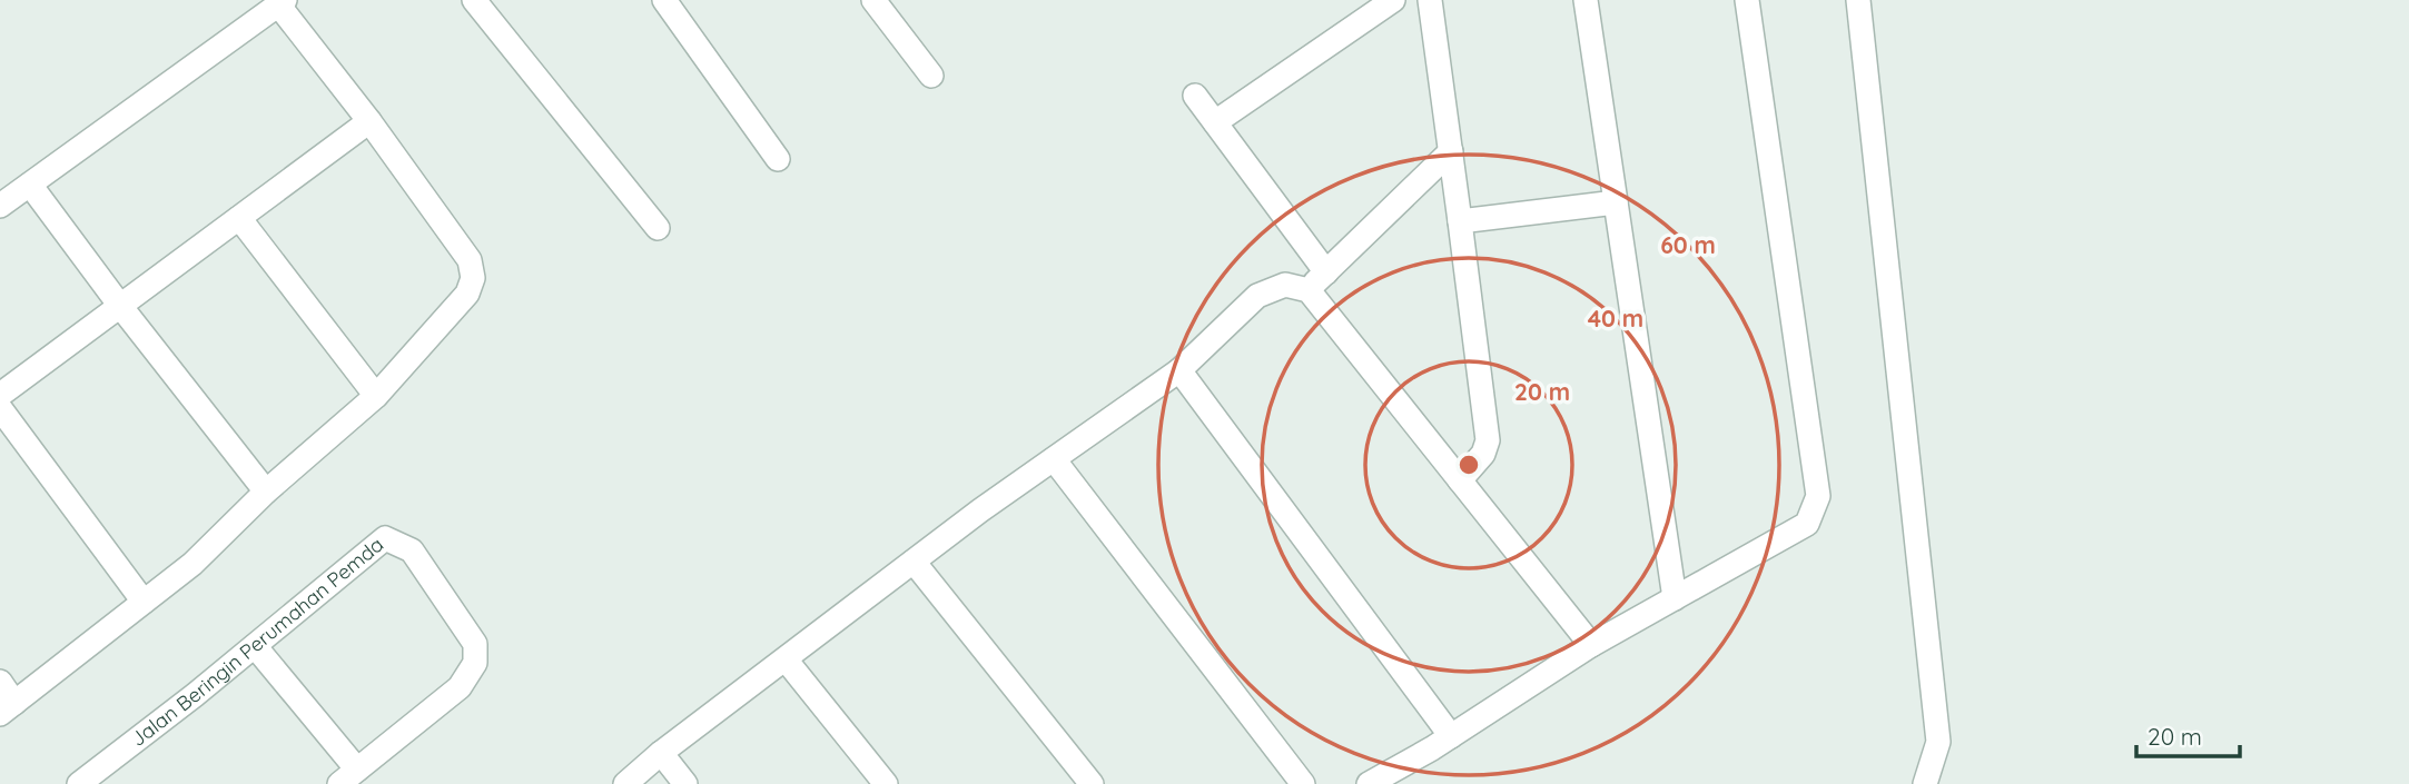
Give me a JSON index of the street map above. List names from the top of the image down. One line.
{"streets":{"street":["Jalan Beringin Perumahan Pemda"]},"scale_bar":"20 m","rings":["60 m","40 m","20 m"]}
